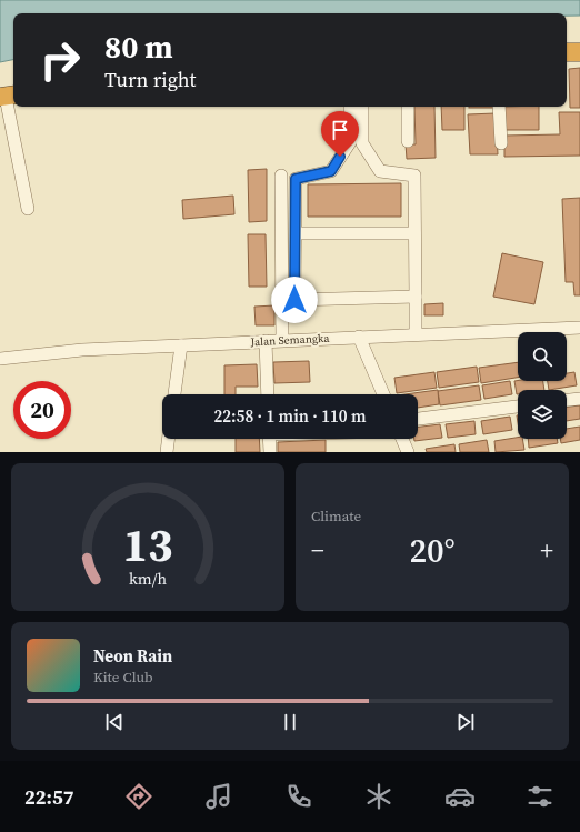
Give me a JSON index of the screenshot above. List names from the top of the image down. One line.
{"streets":{"street":["Jalan Semangka"]},"page":{"turn":["80 m","Turn right"],"limit":"20","trip":"22:58 · 1 min · 110 m","tile":"Climate","heat":["−","20°","+"],"song":["Neon Rain","Kite Club"],"tabs":"22:57","gauge":["13","km/h"]}}
